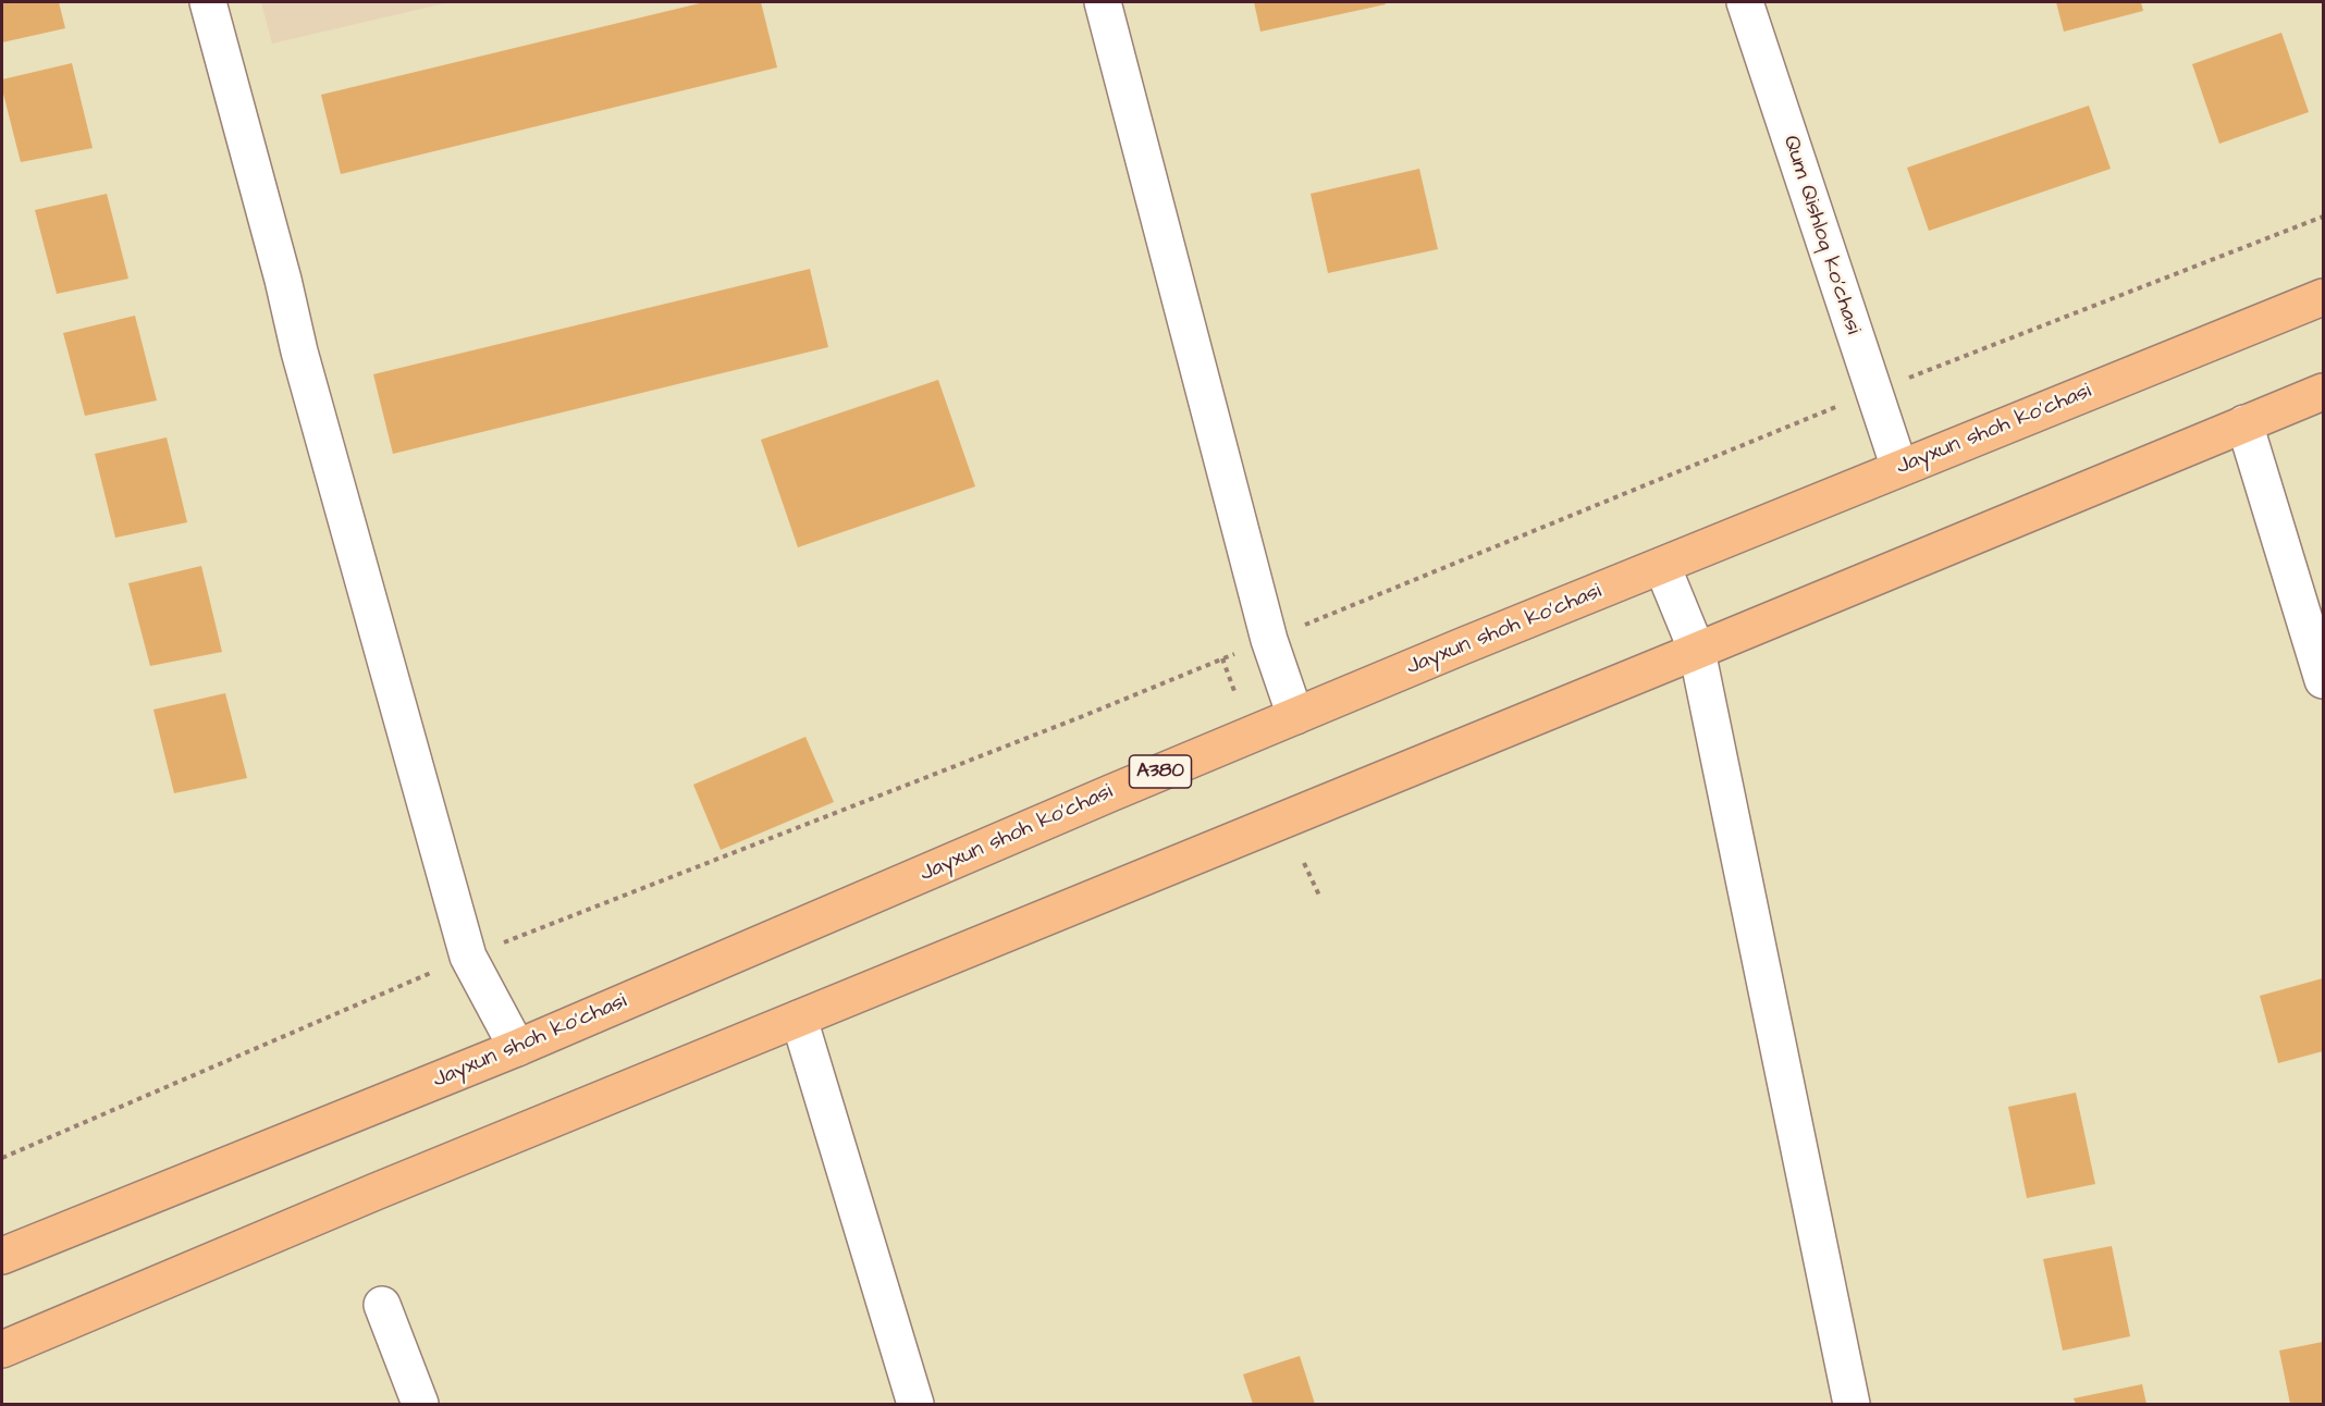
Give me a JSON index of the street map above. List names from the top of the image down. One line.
{"streets":{"highway":["Jayxun shoh ko'chasi","A380"],"street":["Qum Qishloq ko'chasi"]},"crossings":[["Qum Qishloq ko'chasi","Jayxun shoh ko'chasi"]]}
